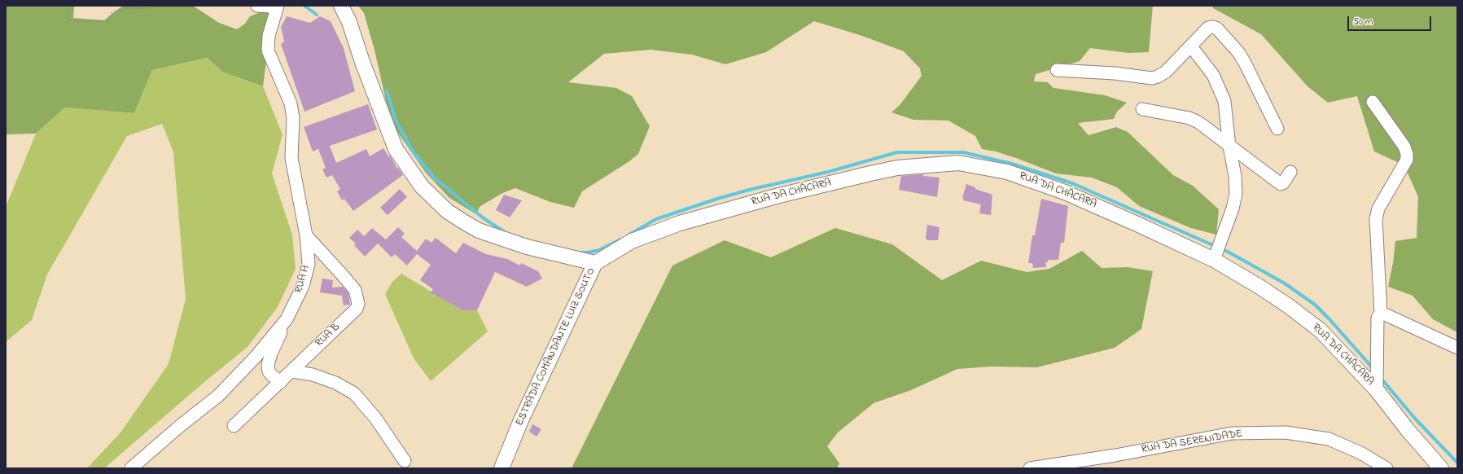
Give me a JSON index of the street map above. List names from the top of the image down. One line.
{"streets":{"street":["RUA DA CHÁCARA","RUA A","RUA B","ESTRADA COMANDANTE LUIZ SOUTO","RUA DA SERENIDADE"]},"crossings":[["RUA DA CHÁCARA","ESTRADA COMANDANTE LUIZ SOUTO"],["RUA A","RUA B"]],"scale_bar":"50 m"}
